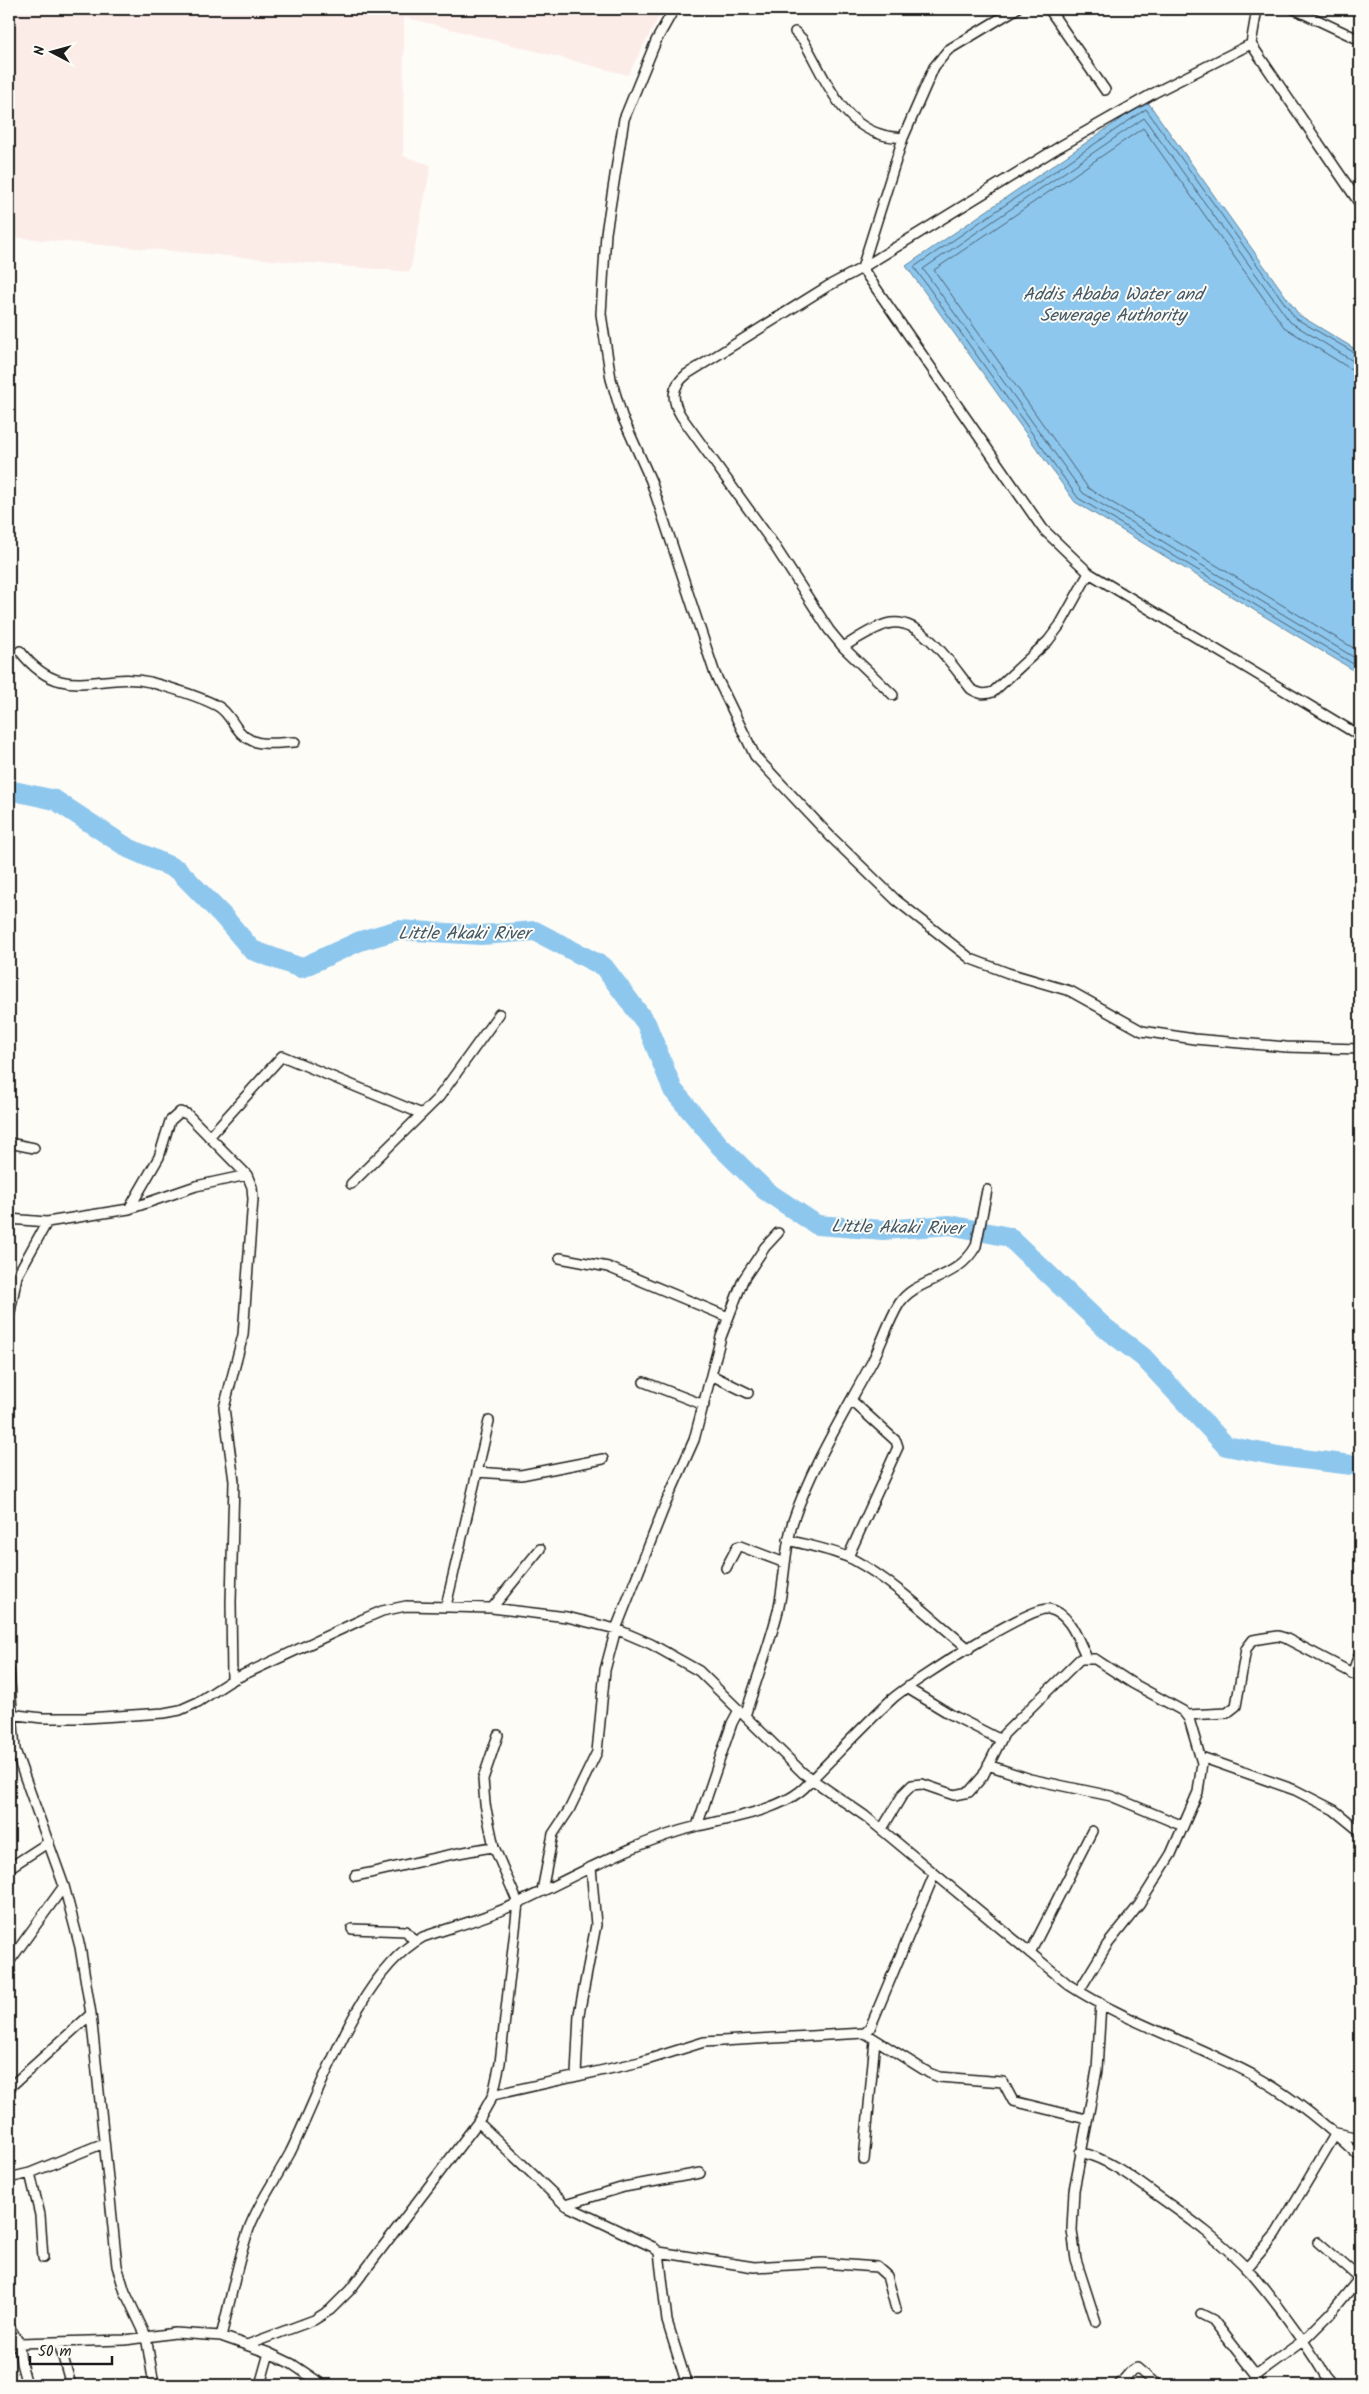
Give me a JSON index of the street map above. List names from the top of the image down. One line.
{"water":["Addis Ababa Water and Sewerage Authority","Little Akaki River"],"scale_bar":"50 m","north":"left"}
